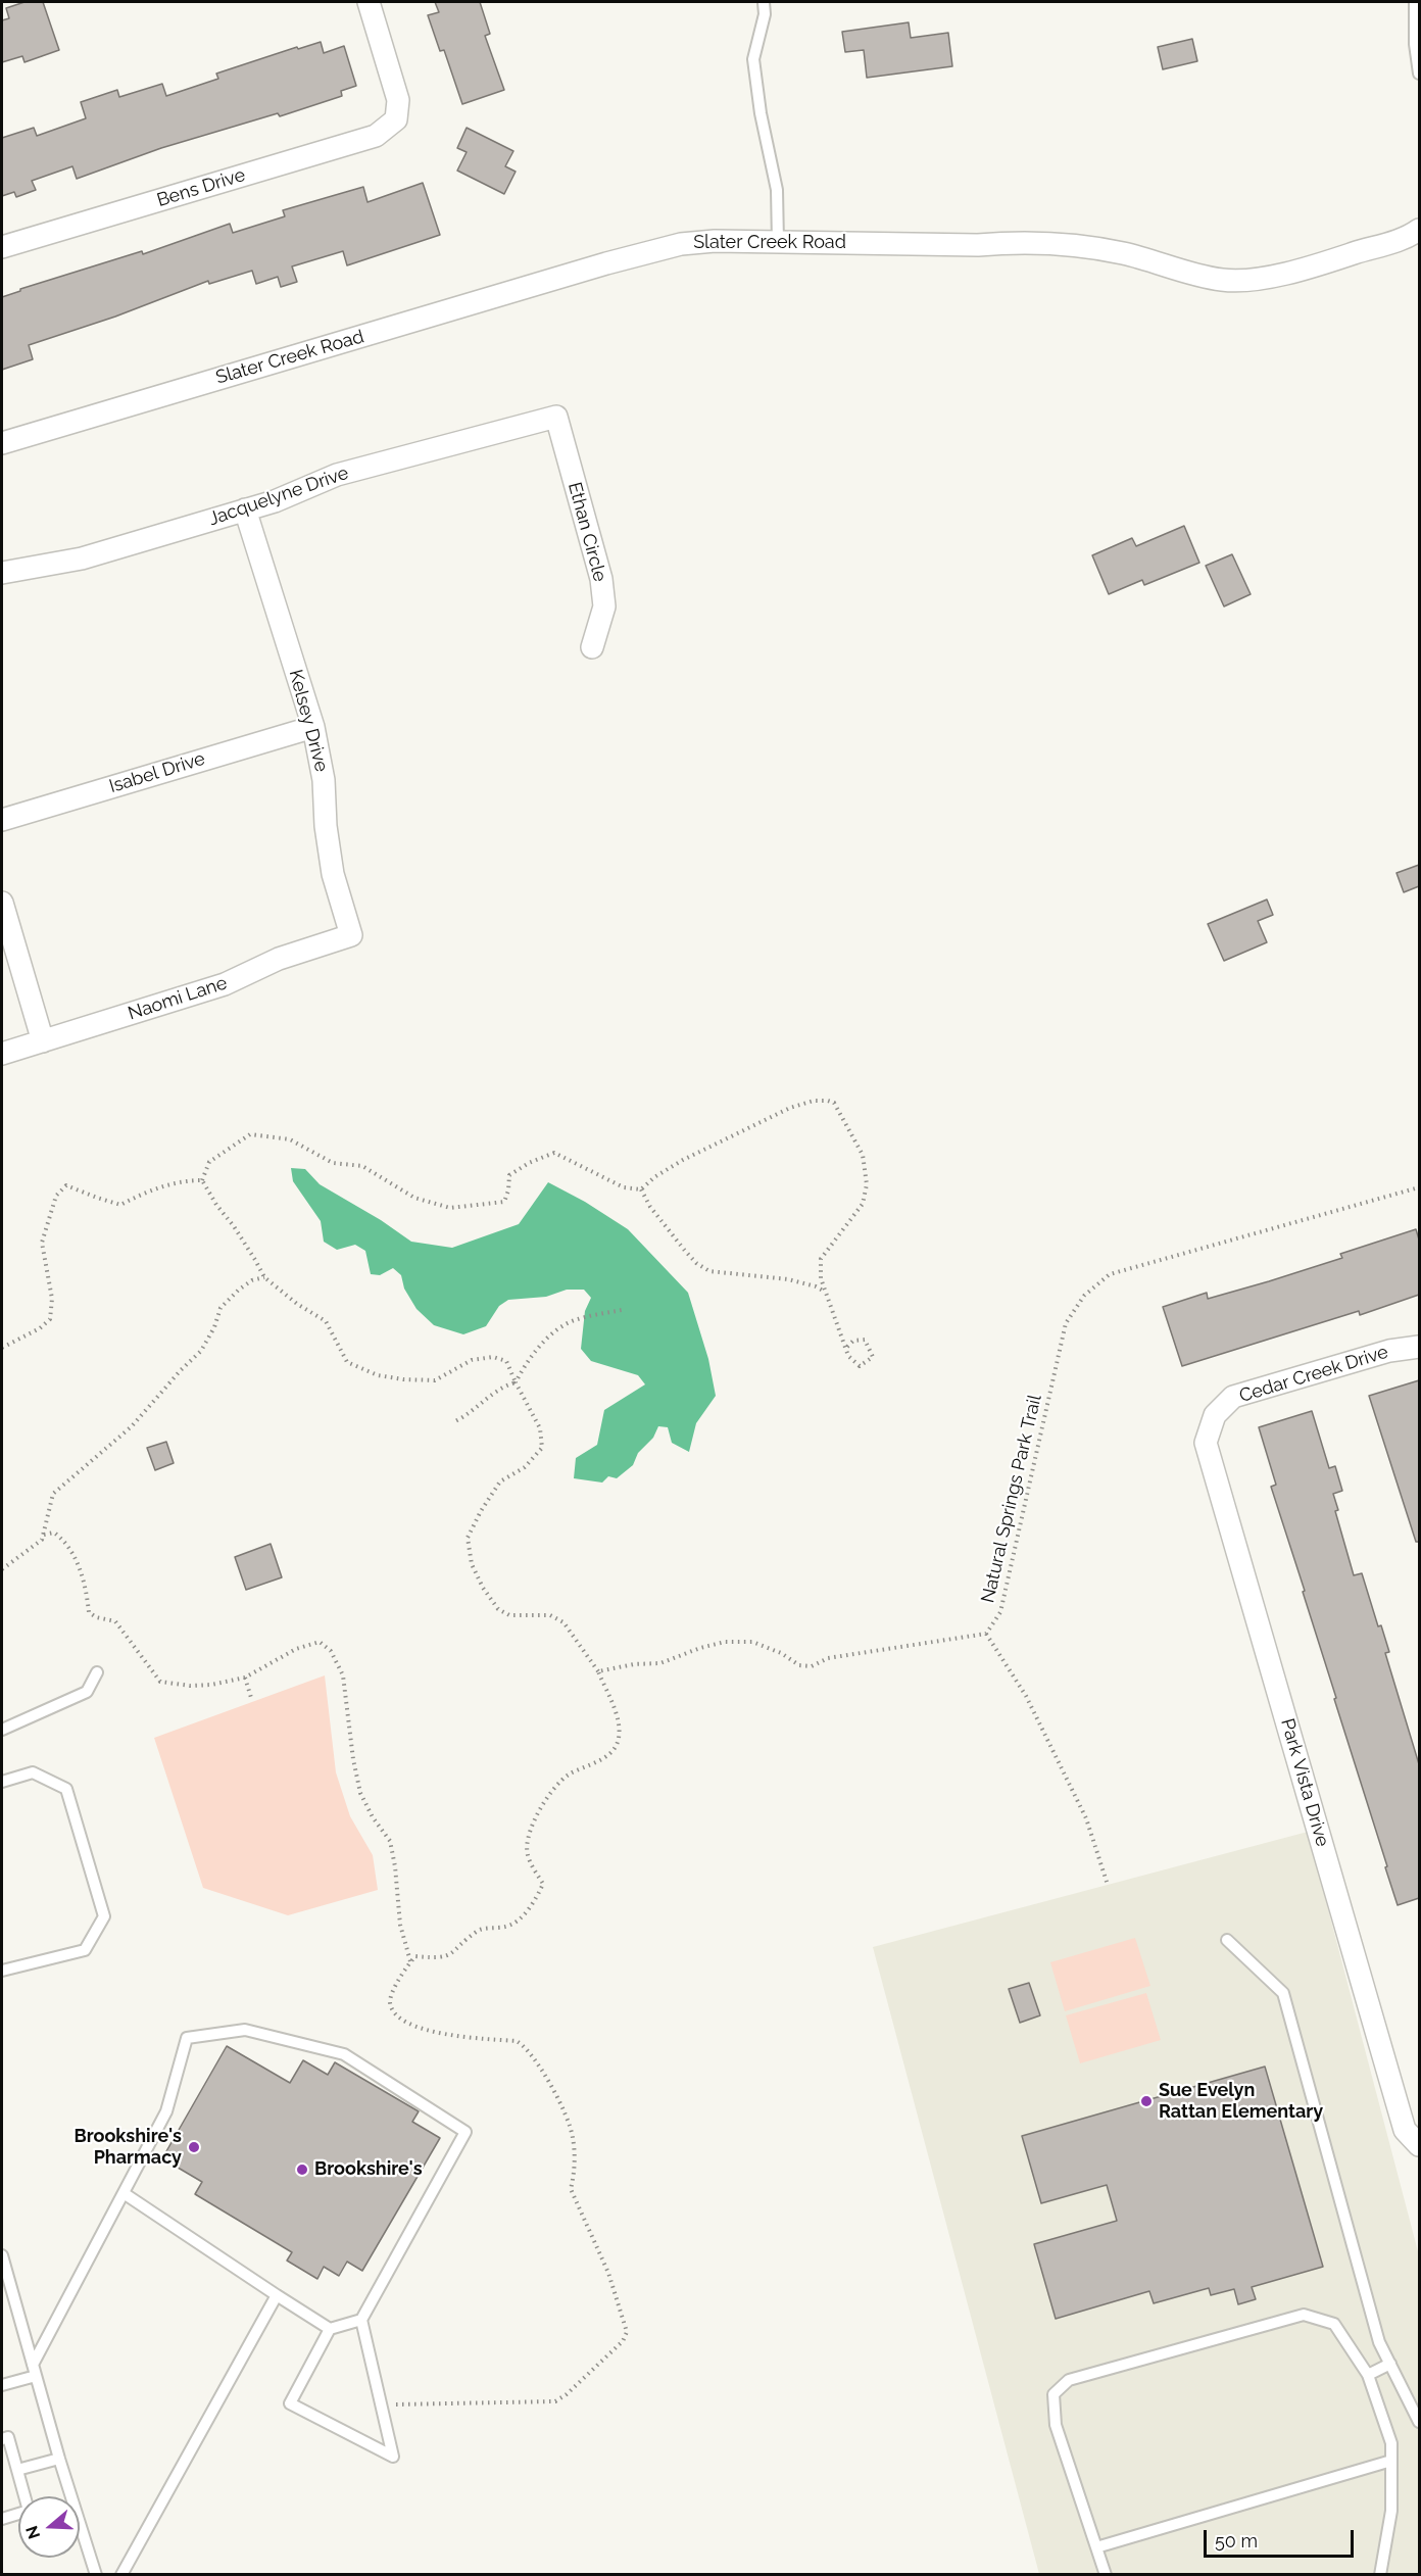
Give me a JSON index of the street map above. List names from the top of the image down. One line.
{"streets":{"street":["Bens Drive","Slater Creek Road","Jacquelyne Drive","Ethan Circle","Kelsey Drive","Isabel Drive","Naomi Lane","Cedar Creek Drive","Park Vista Drive"],"path":["Natural Springs Park Trail"]},"crossings":[["Jacquelyne Drive","Ethan Circle"],["Jacquelyne Drive","Kelsey Drive"],["Kelsey Drive","Isabel Drive"],["Kelsey Drive","Naomi Lane"],["Cedar Creek Drive","Park Vista Drive"]],"places":["Sue Evelyn Rattan Elementary","Brookshire's Pharmacy","Brookshire's"],"scale_bar":"50 m","north":"left"}
